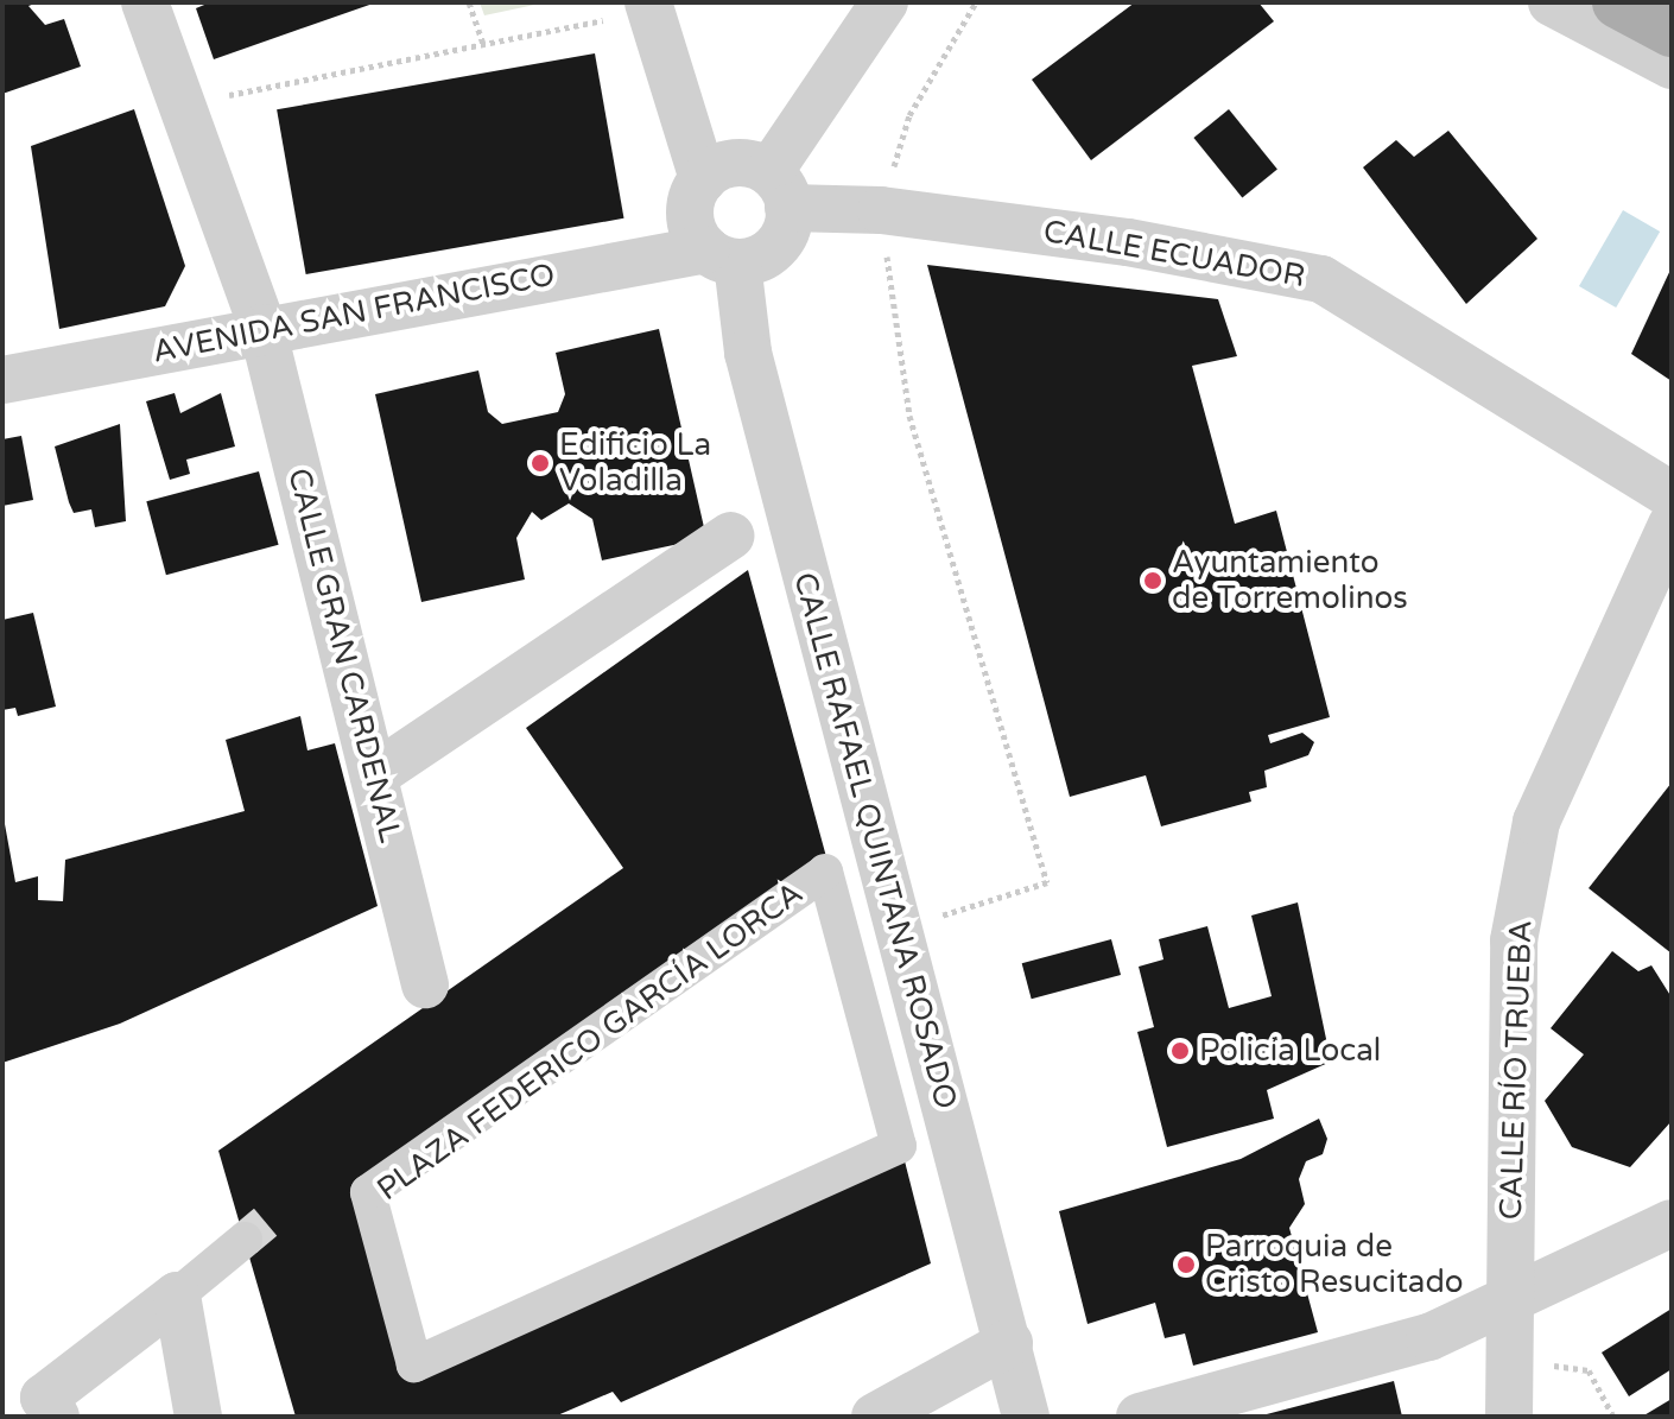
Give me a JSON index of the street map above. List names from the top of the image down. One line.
{"streets":{"street":["CALLE ECUADOR","AVENIDA SAN FRANCISCO","CALLE GRAN CARDENAL","CALLE RAFAEL QUINTANA ROSADO","PLAZA FEDERICO GARCÍA LORCA","CALLE RÍO TRUEBA"]},"crossings":[["CALLE ECUADOR","AVENIDA SAN FRANCISCO"],["CALLE ECUADOR","CALLE RAFAEL QUINTANA ROSADO"],["AVENIDA SAN FRANCISCO","CALLE GRAN CARDENAL"],["AVENIDA SAN FRANCISCO","CALLE RAFAEL QUINTANA ROSADO"]],"places":["Edificio La Voladilla","Ayuntamiento de Torremolinos","Policía Local","Parroquia de Cristo Resucitado"]}
